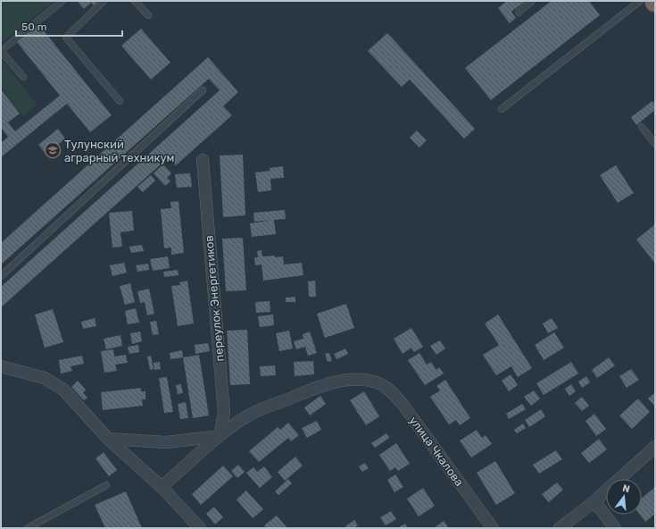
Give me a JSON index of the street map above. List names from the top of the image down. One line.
{"streets":{"street":["переулок Энергетиков","улица Чкалова"]},"crossings":[["переулок Энергетиков","улица Чкалова"]],"places":{"school or university":["Тулунский аграрный техникум"]},"scale_bar":"50 m","north":"top"}
